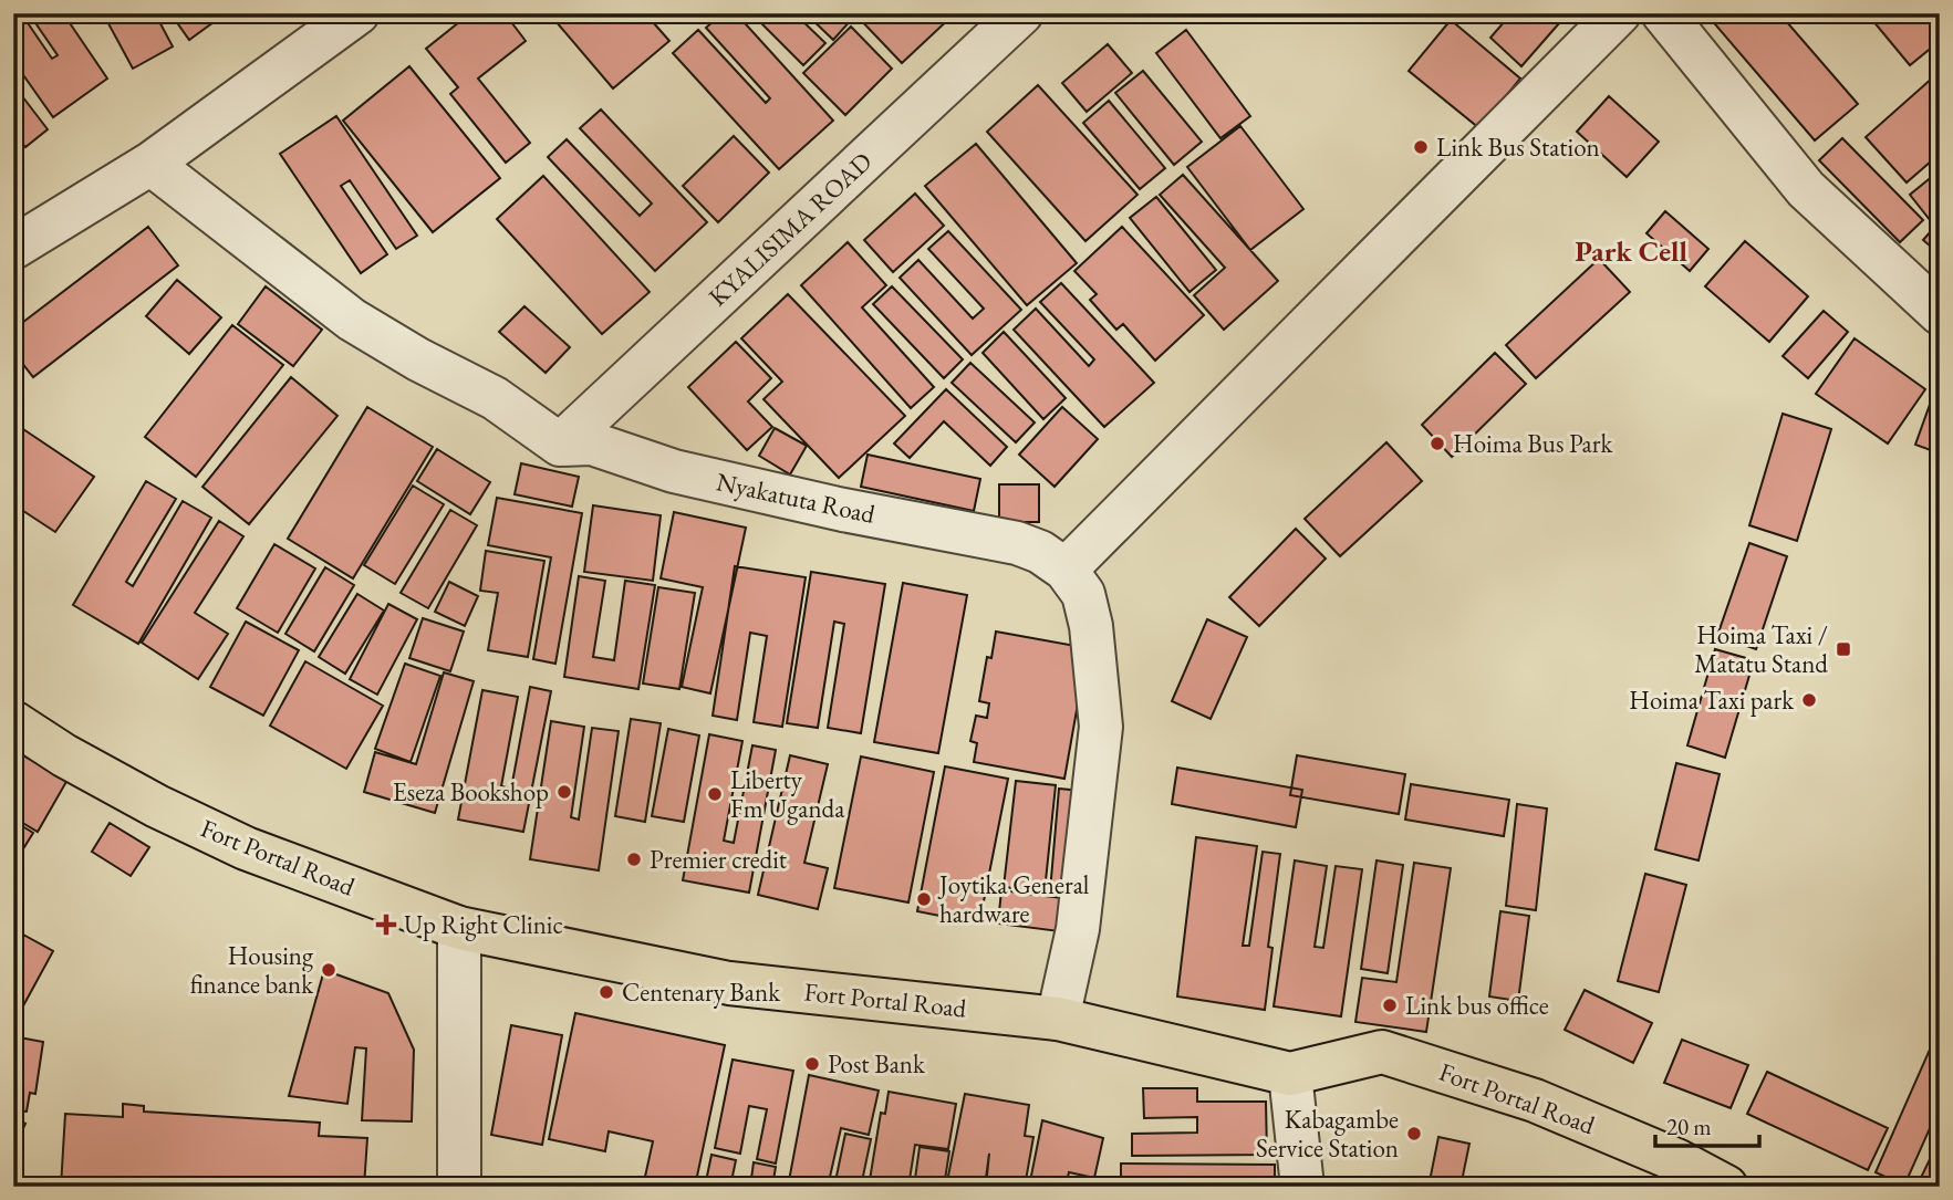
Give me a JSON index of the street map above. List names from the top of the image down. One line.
{"streets":{"main road":["Fort Portal Road"],"street":["KYALISIMA ROAD","Nyakatuta Road"]},"crossings":[["KYALISIMA ROAD","Nyakatuta Road"],["Nyakatuta Road","Fort Portal Road"]],"districts":["Park Cell"],"places":{"other":["Link Bus Station","Hoima Bus Park","Hoima Taxi park","Eseza Bookshop","Liberty Fm Uganda","Premier credit","Joytika General hardware","Housing finance bank","Centenary Bank","Link bus office","Post Bank","Kabagambe Service Station"],"transit":["Hoima Taxi / Matatu Stand"],"health":["Up Right Clinic"]},"scale_bar":"20 m"}
